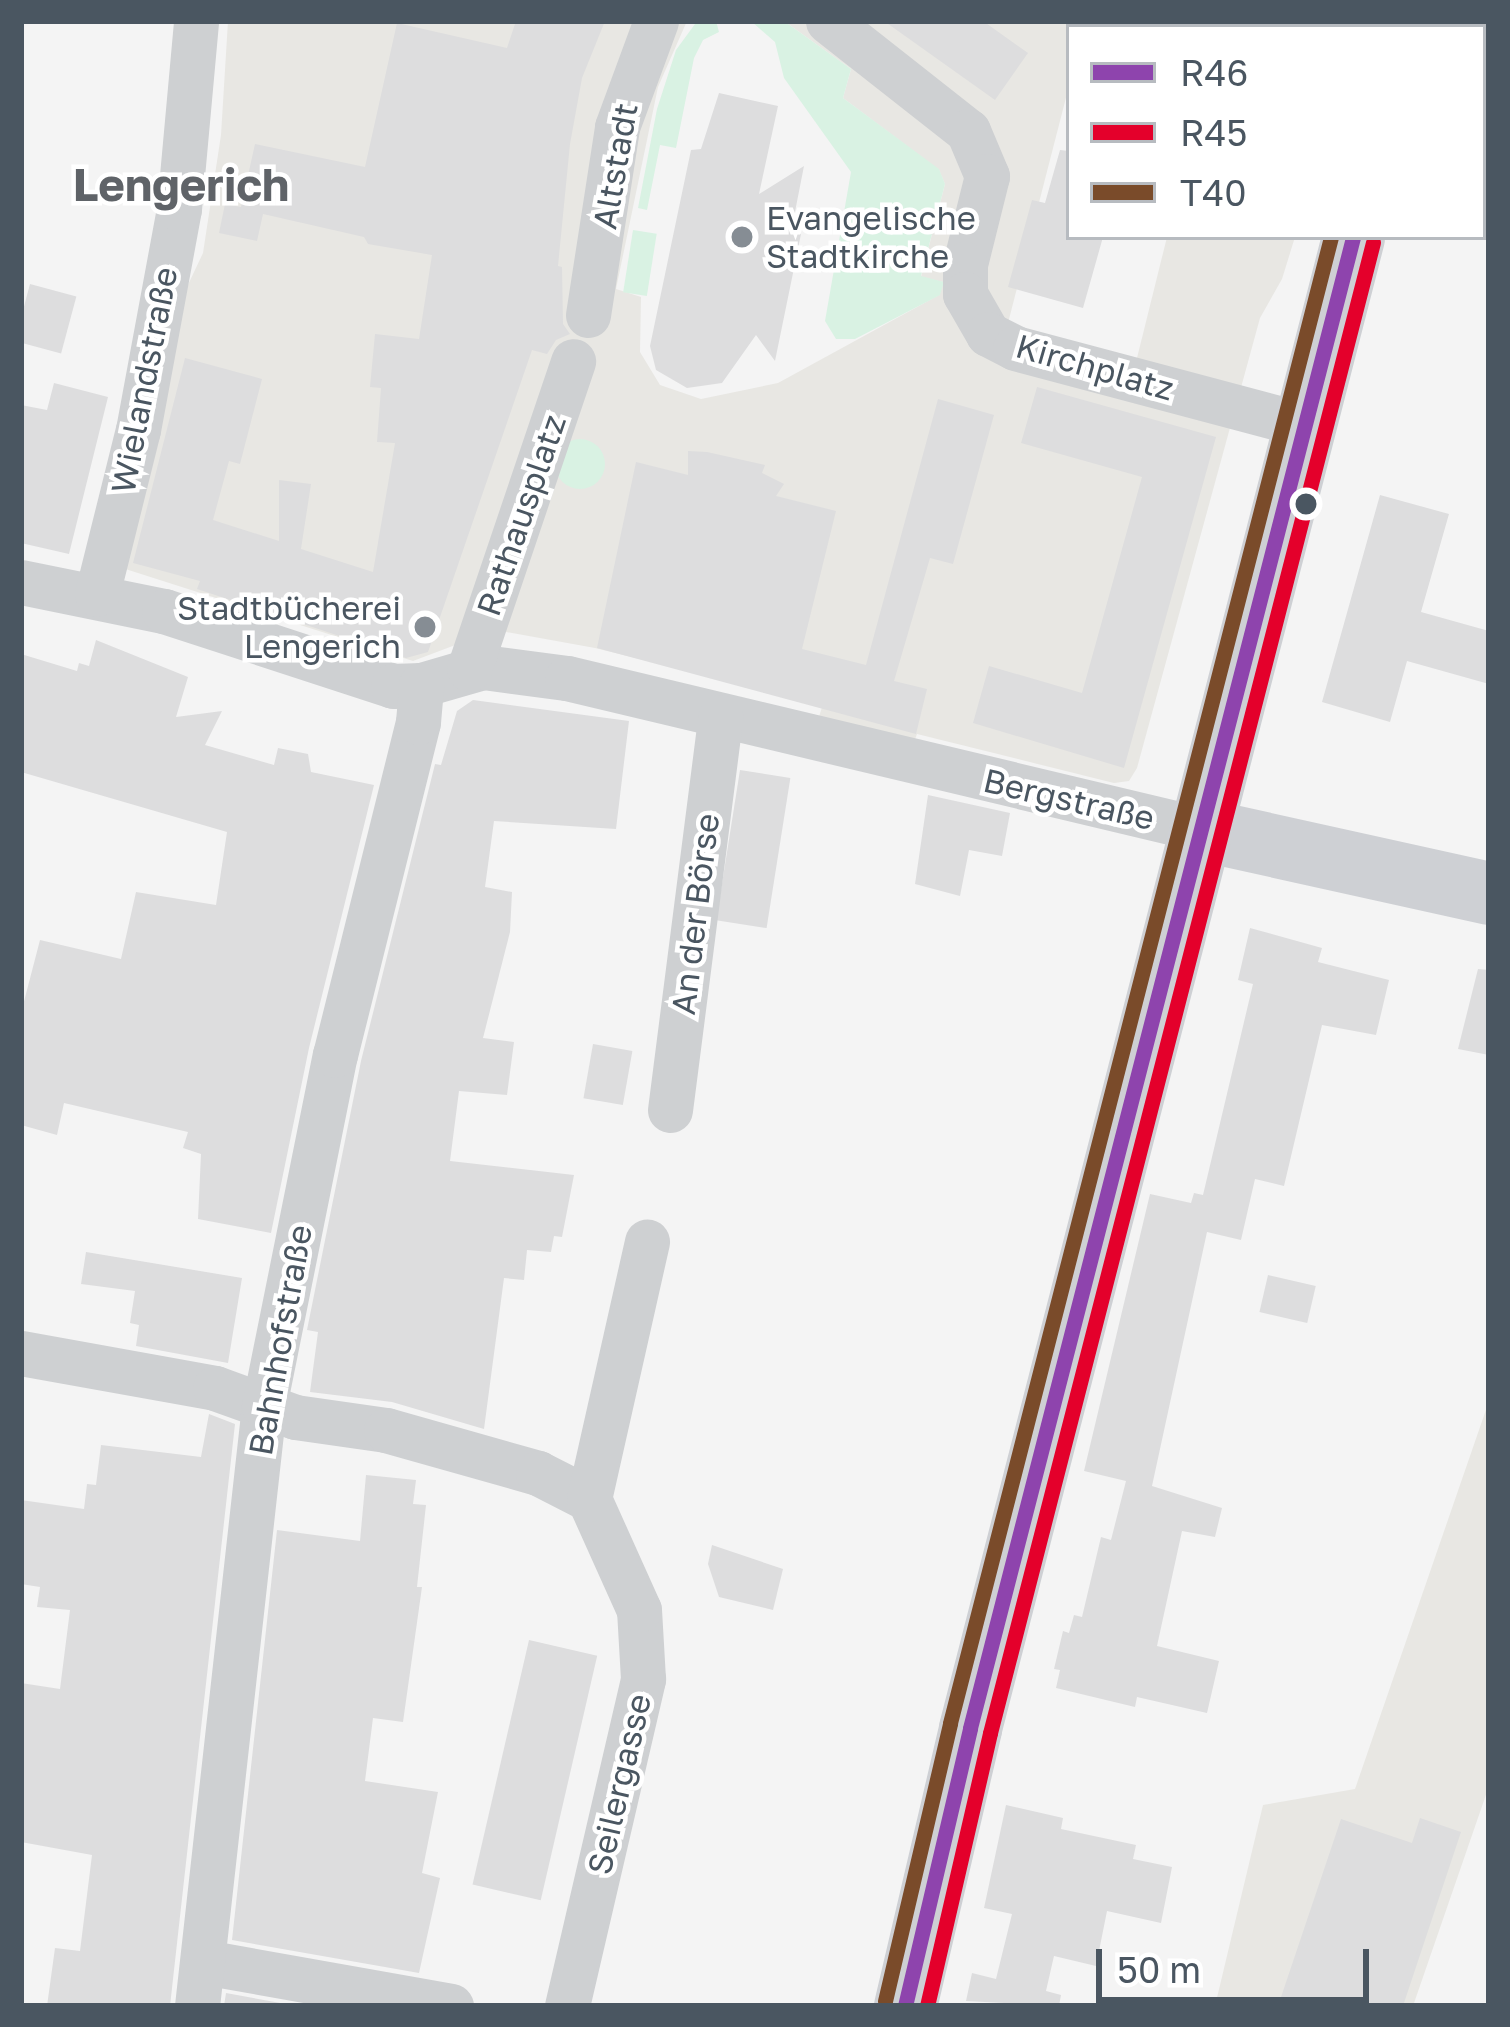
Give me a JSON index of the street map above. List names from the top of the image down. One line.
{"streets":{"main road":["Bergstraße"],"street":["Altstadt","Kirchplatz","Wielandstraße","Rathausplatz","An der Börse","Bahnhofstraße","Seilergasse"]},"crossings":[["Wielandstraße","Rathausplatz"],["Rathausplatz","Bergstraße"],["Rathausplatz","An der Börse"],["Rathausplatz","Bahnhofstraße"],["Bergstraße","An der Börse"]],"districts":["Lengerich"],"places":["Evangelische Stadtkirche","Stadtbücherei Lengerich"],"lines":["transit line R46","transit line T40","transit line R45"],"legend":["R46","R45","T40"],"scale_bar":"50 m"}
